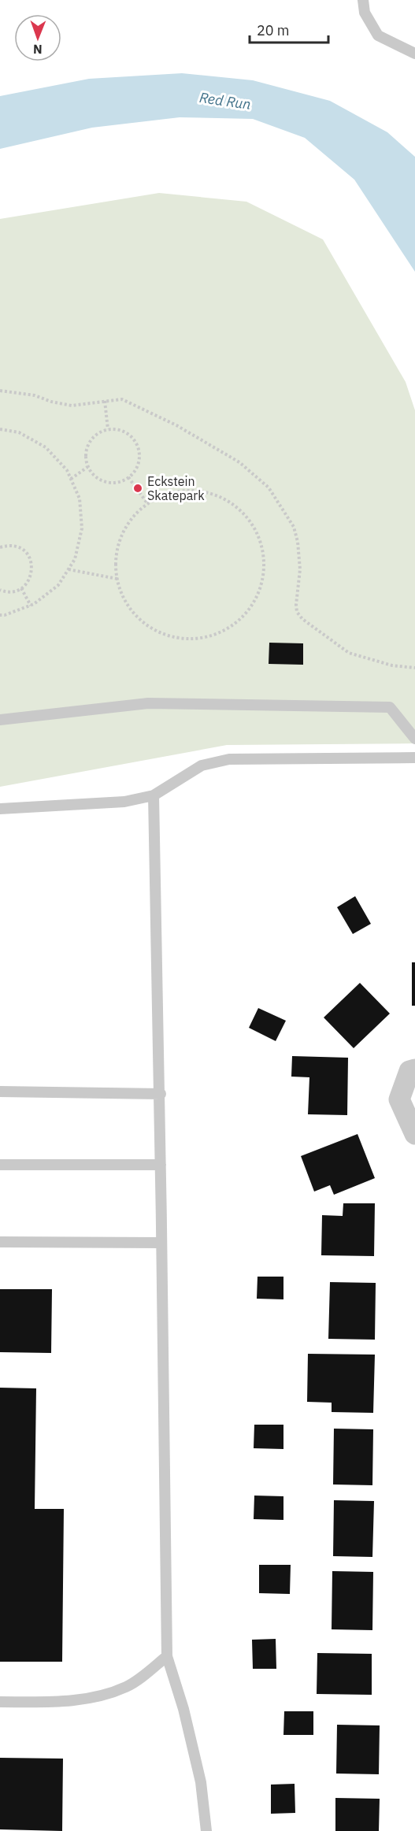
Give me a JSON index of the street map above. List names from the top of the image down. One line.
{"water":["Red Run"],"places":["Eckstein Skatepark"],"scale_bar":"20 m","north":"bottom"}
